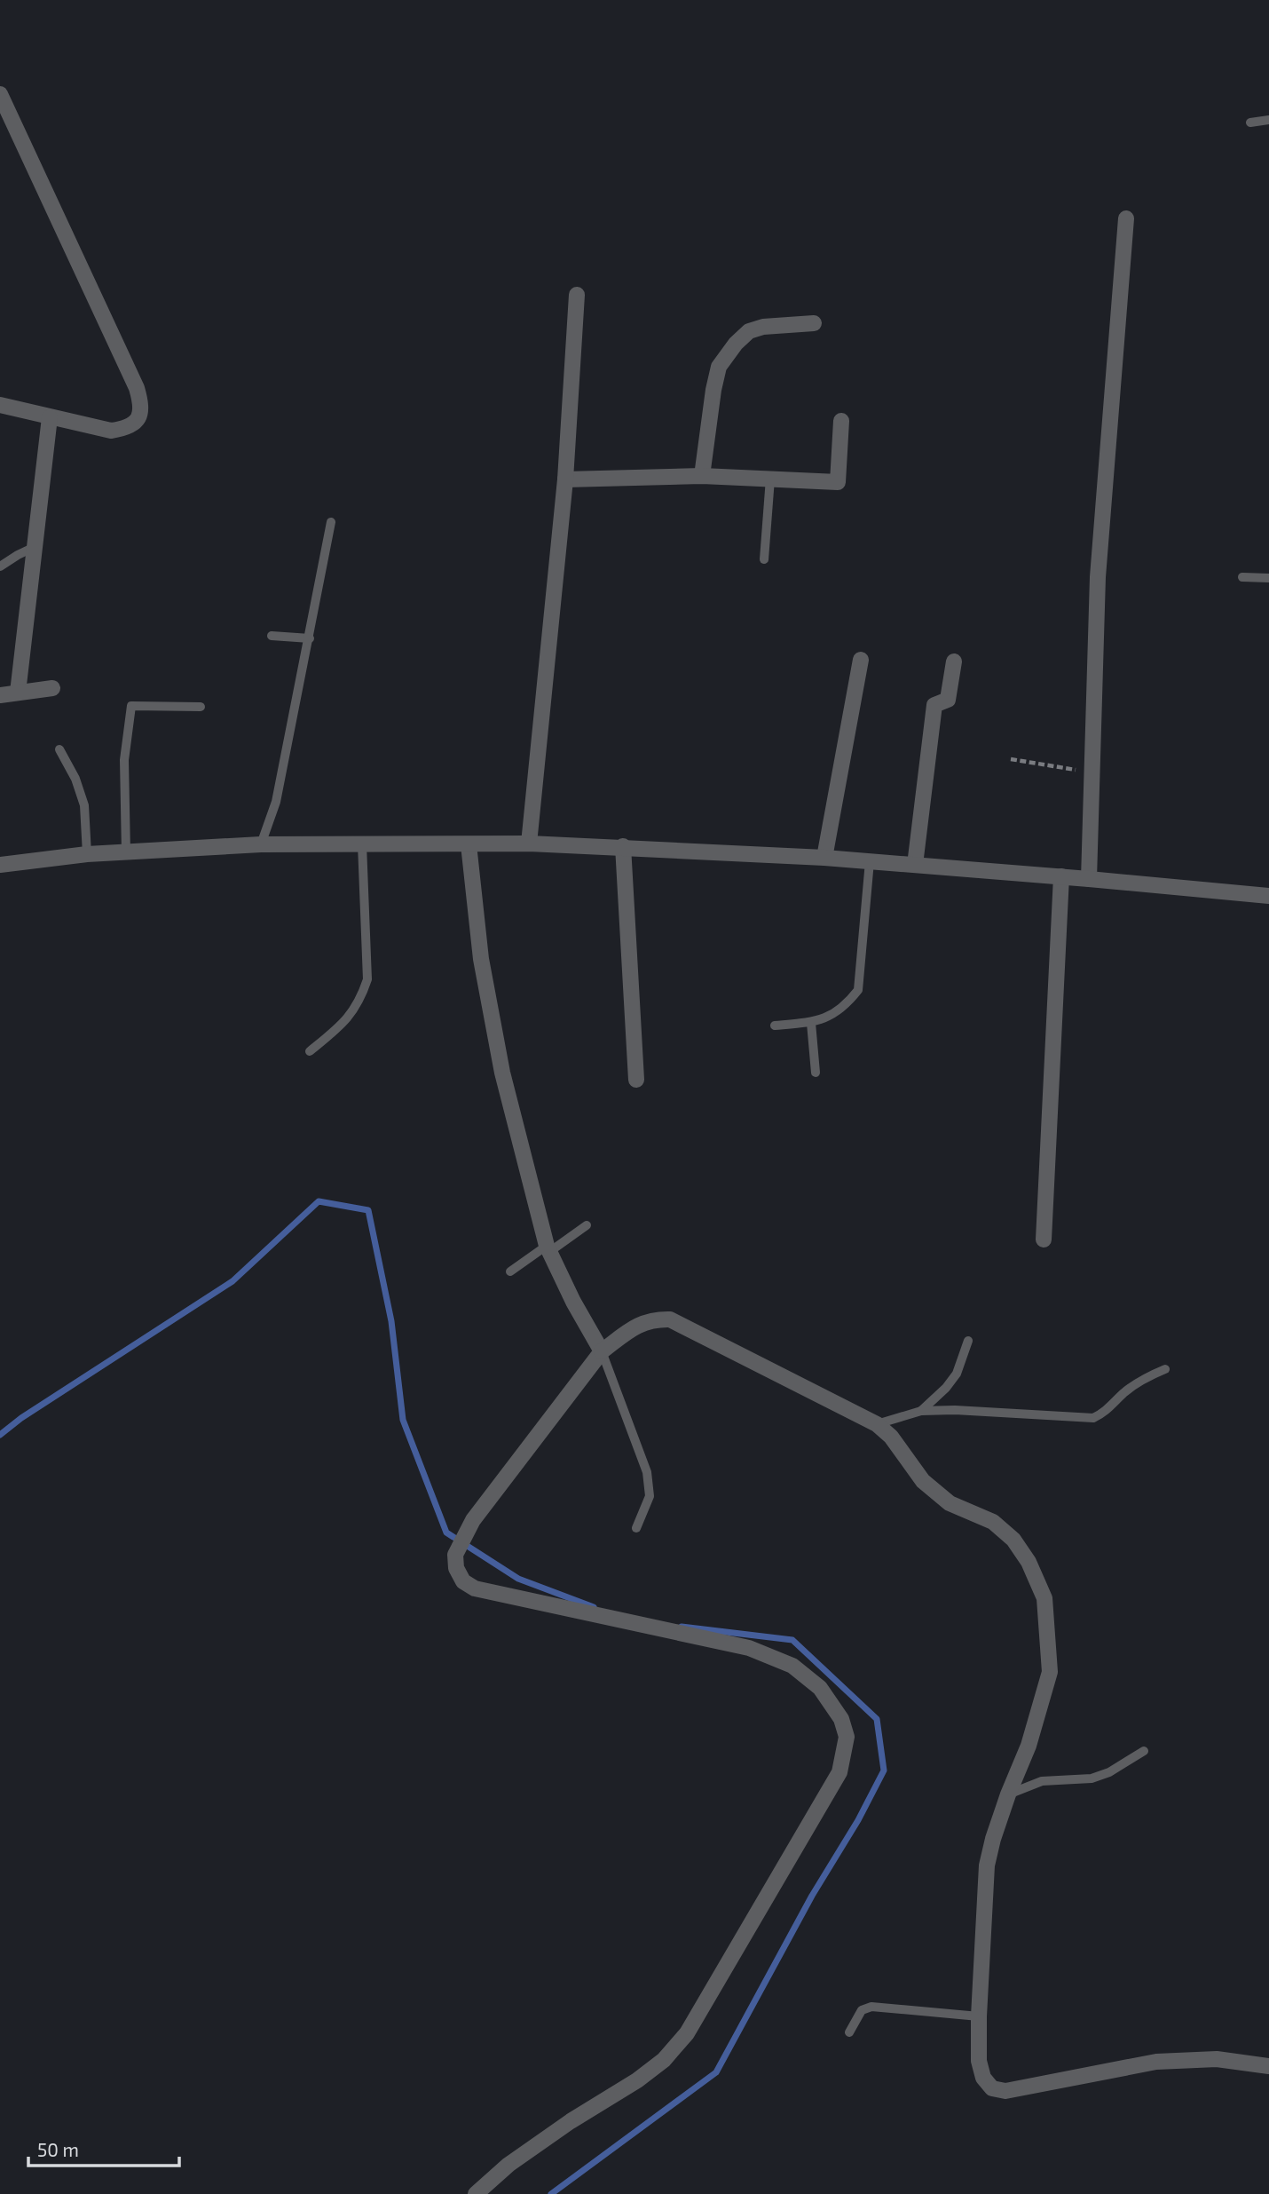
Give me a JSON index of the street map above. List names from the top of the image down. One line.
{"scale_bar":"50 m"}
